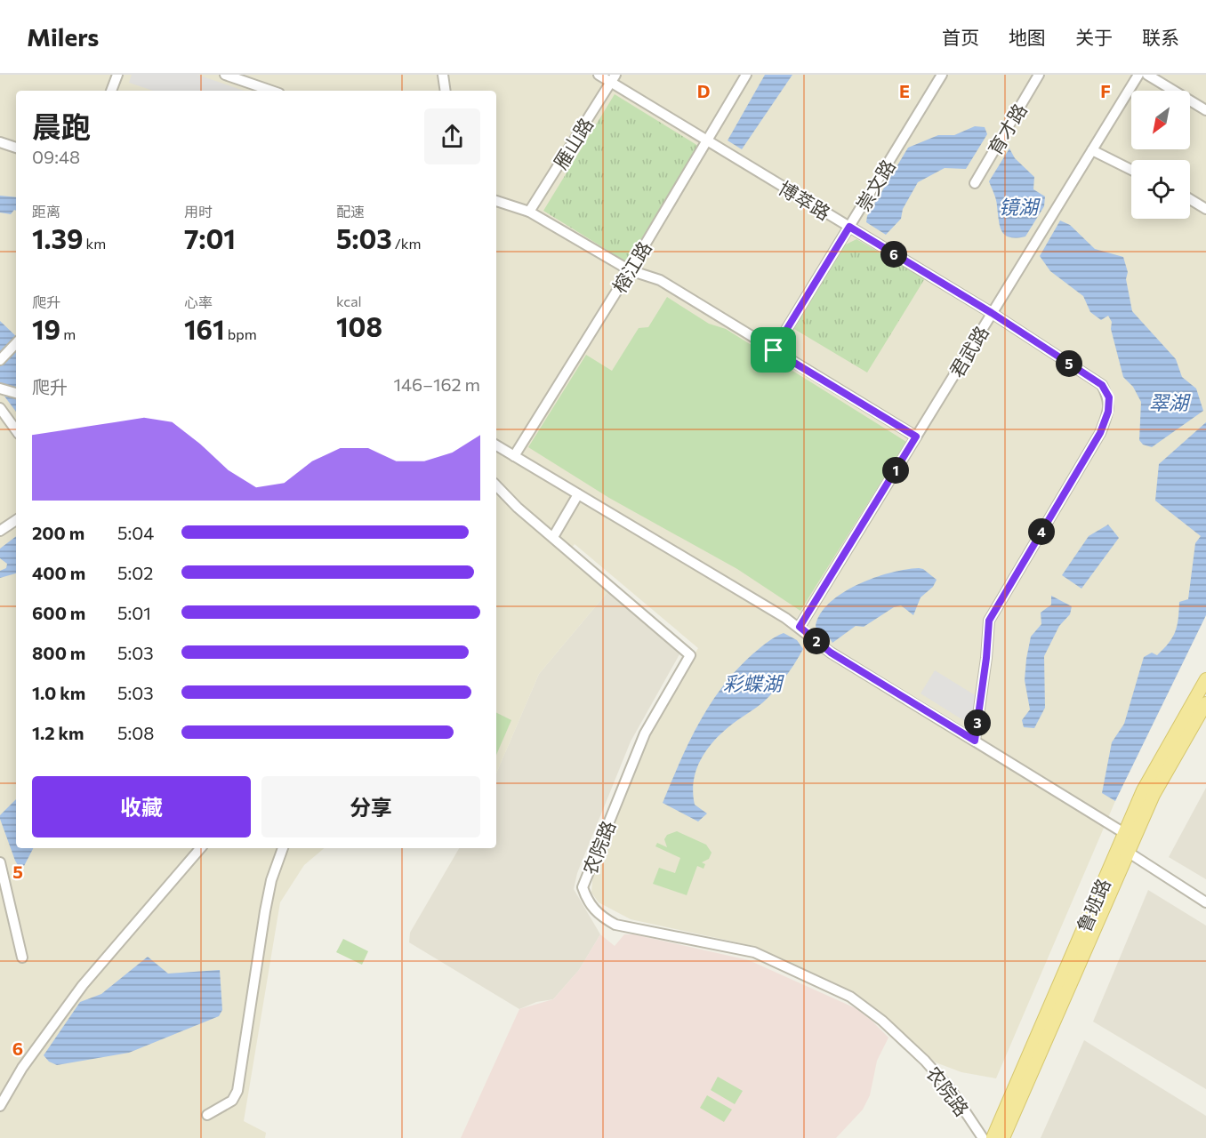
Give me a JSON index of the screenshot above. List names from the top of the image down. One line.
{"streets":{"main road":["鲁班路"],"street":["育才路","雁山路","崇文路","博萃路","榕江路","君武路","农院路"]},"crossings":[["雁山路","博萃路"],["崇文路","博萃路"],["博萃路","榕江路"],["博萃路","君武路"]],"water":["镜湖","翠湖","彩蝶湖"],"north":"bottom left","page":{"header":"Milers","nav":["首页","地图","关于","联系"],"heading":["晨跑","09:48"],"stats":[["距离","1.39 km"],["用时","7:01"],["配速","5:03 /km"],["爬升","19 m"],["心率","161 bpm"],["kcal","108"]],"pins":["6","5","1","4","2","3"],"chart":["爬升","146–162 m"],"list":[{"name":"200 m","note":"5:04"},{"name":"400 m","note":"5:02"},{"name":"600 m","note":"5:01"},{"name":"800 m","note":"5:03"},{"name":"1.0 km","note":"5:03"},{"name":"1.2 km","note":"5:08"}],"buttons":["收藏","分享"]},"grid":{"columns":["D","E","F"],"rows":["5","6"]}}
